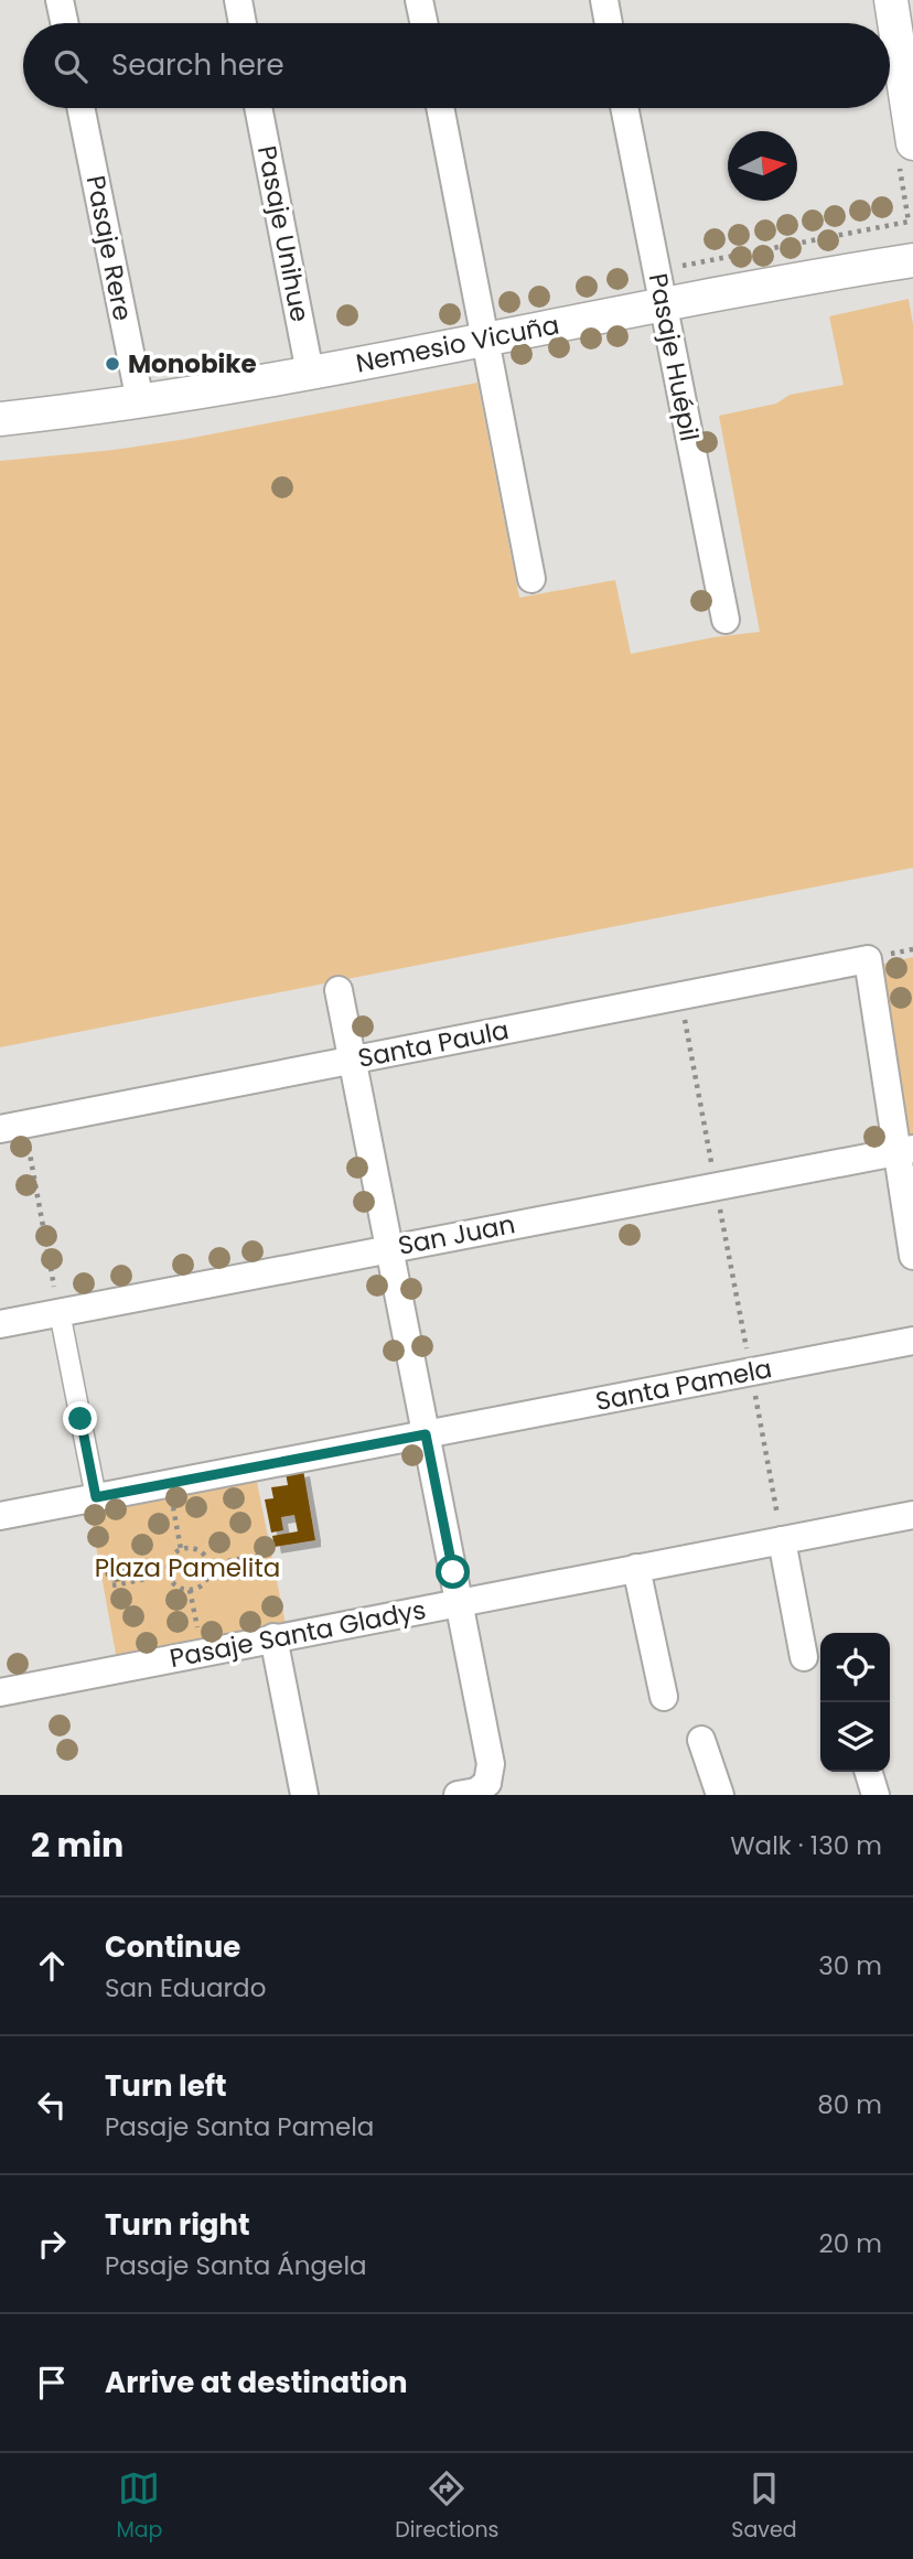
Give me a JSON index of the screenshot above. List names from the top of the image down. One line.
{"streets":{"street":["Pasaje Unihue","Pasaje Rere","Nemesio Vicuña","Pasaje Huépil","Santa Paula","San Juan","Santa Pamela","Pasaje Santa Gladys"]},"crossings":[["Pasaje Unihue","Nemesio Vicuña"],["Pasaje Rere","Nemesio Vicuña"],["Nemesio Vicuña","Pasaje Huépil"],["Santa Paula","San Juan"]],"parks":["Plaza Pamelita"],"places":["Monobike"],"north":"right","page":{"search":"Search here","heading":["2 min","Walk · 130 m"],"list":[["Continue","San Eduardo","30 m"],["Turn left","Pasaje Santa Pamela","80 m"],["Turn right","Pasaje Santa Ángela","20 m"],"Arrive at destination"],"nav":["Map","Directions","Saved"]}}
